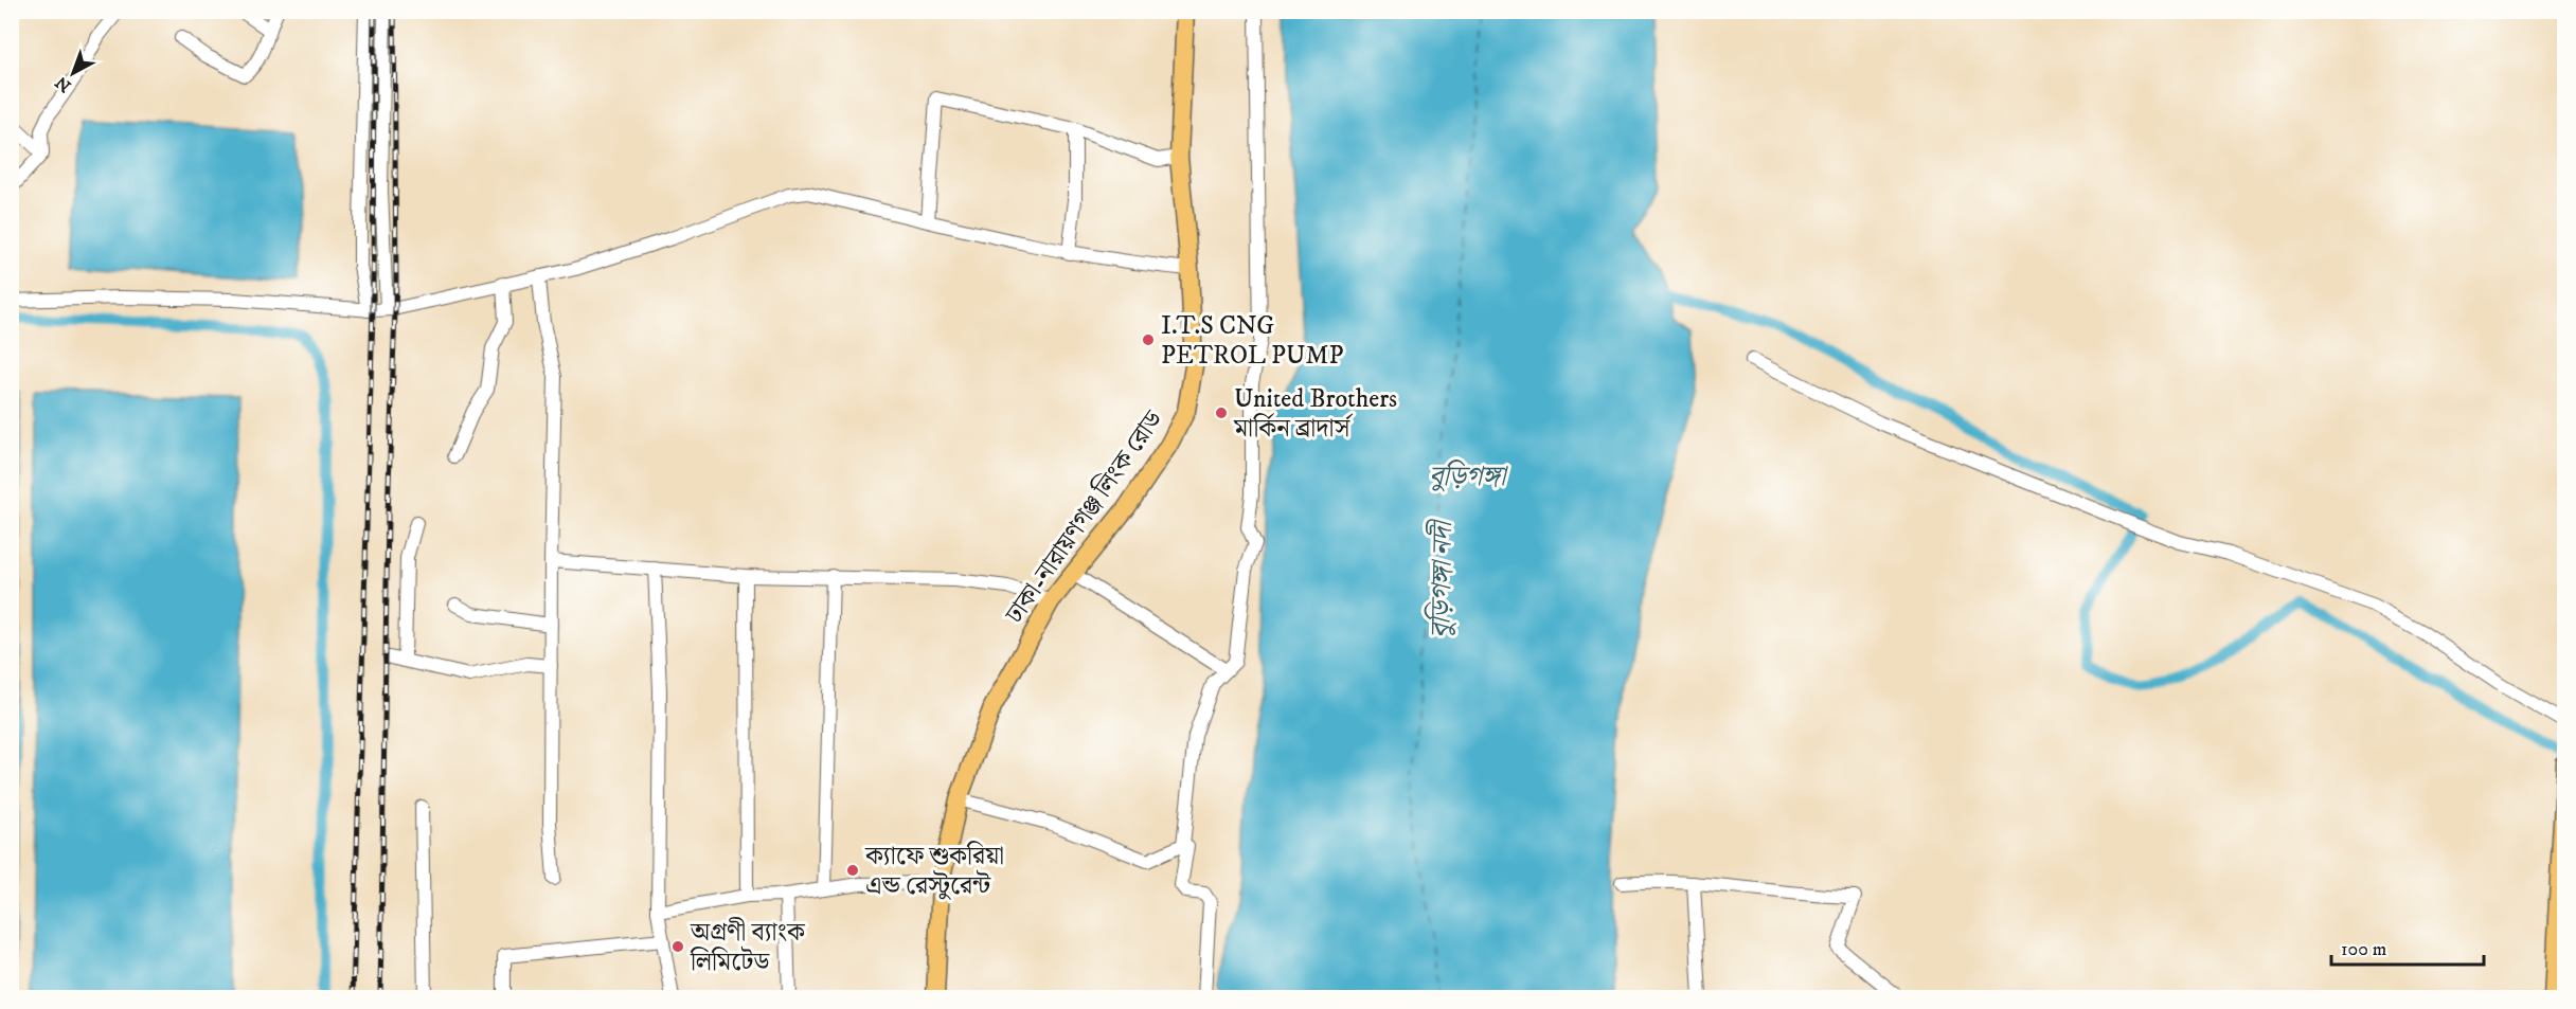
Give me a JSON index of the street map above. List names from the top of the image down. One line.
{"streets":{"highway":["ঢাকা-নারায়ণগঞ্জ লিংক রোড"]},"water":["বুড়িগঙ্গা","বুড়িগঙ্গা নদী"],"places":["I.T.S CNG PETROL PUMP","United Brothers মার্কিন ব্রাদার্স","ক্যাফে শুকরিয়া এন্ড রেস্টুরেন্ট","অগ্রণী ব্যাংক লিমিটেড"],"scale_bar":"100 m","north":"bottom left"}
